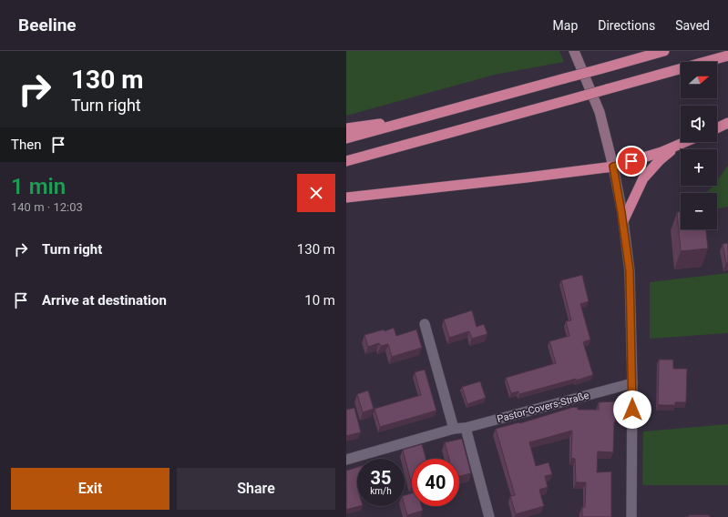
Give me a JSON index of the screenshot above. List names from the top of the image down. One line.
{"streets":{"street":["Pastor-Covers-Straße"]},"north":"right","page":{"header":"Beeline","nav":["Map","Directions","Saved"],"turn":["130 m","Turn right"],"map_buttons":["+","−"],"then":"Then","heading":["1 min","140 m · 12:03"],"list":[{"name":"Turn right","value":"130 m"},{"name":"Arrive at destination","value":"10 m"}],"speed":"35 km/h","limit":"40","buttons":["Exit","Share"]}}
